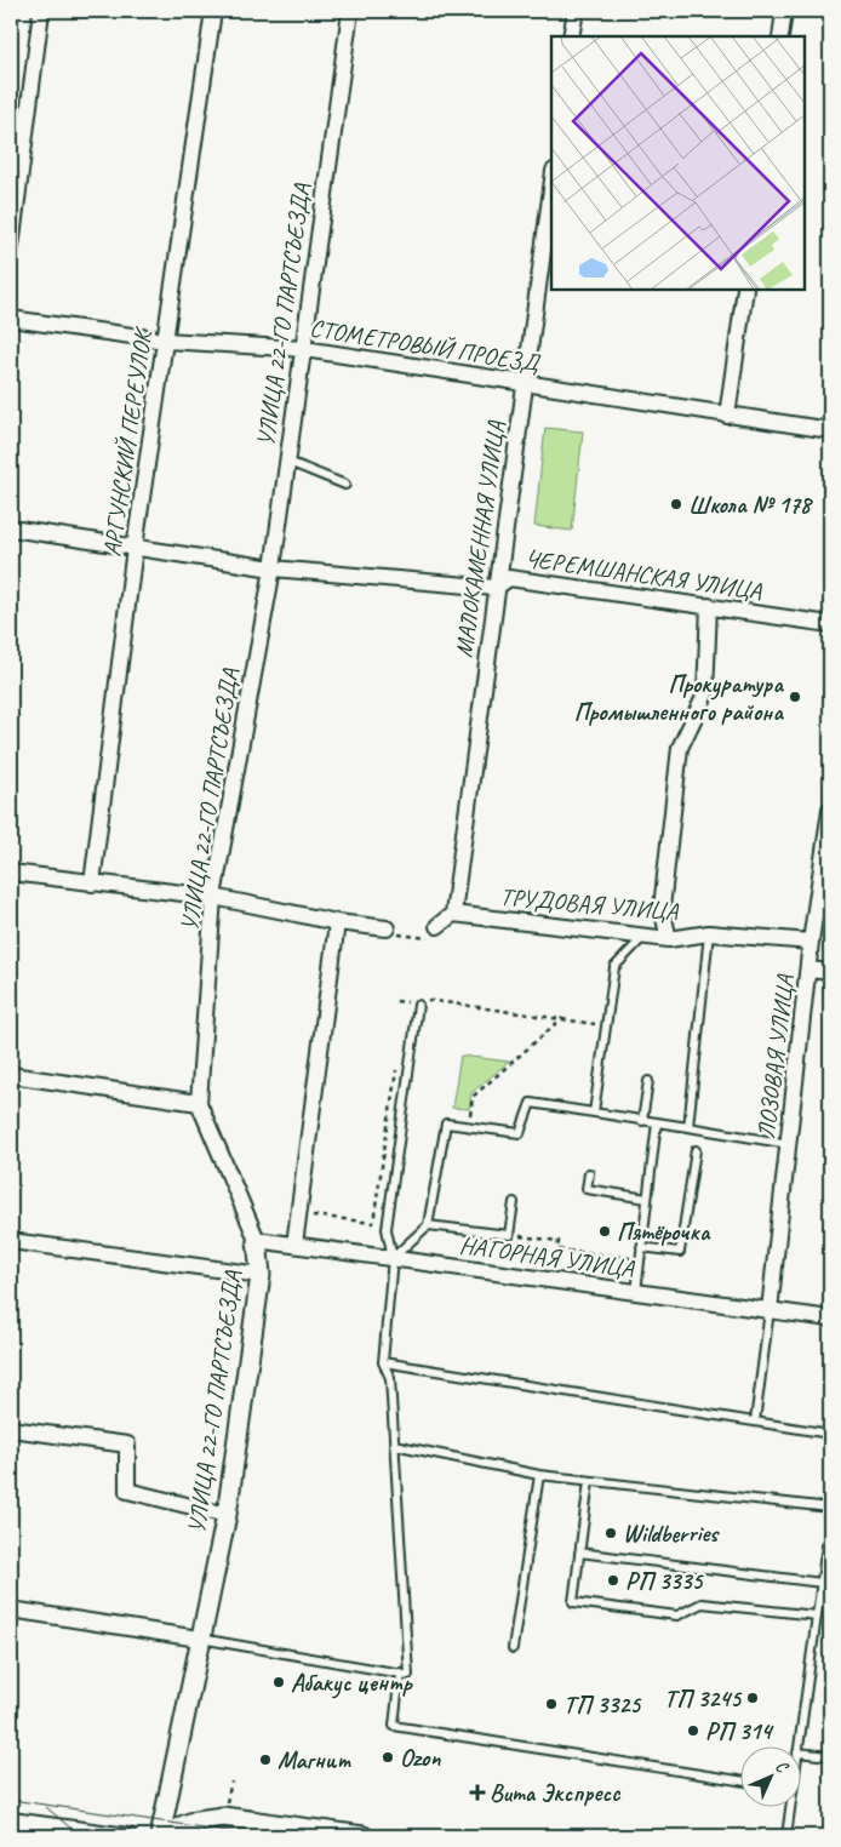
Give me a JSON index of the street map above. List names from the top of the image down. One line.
{"streets":{"street":["УЛИЦА 22-ГО ПАРТСЪЕЗДА","СТОМЕТРОВЫЙ ПРОЕЗД","АРГУНСКИЙ ПЕРЕУЛОК","МАЛОКАМЕННАЯ УЛИЦА","ЧЕРЕМШАНСКАЯ УЛИЦА","ТРУДОВАЯ УЛИЦА","ЛОЗОВАЯ УЛИЦА","НАГОРНАЯ УЛИЦА"]},"crossings":[["УЛИЦА 22-ГО ПАРТСЪЕЗДА","СТОМЕТРОВЫЙ ПРОЕЗД"],["УЛИЦА 22-ГО ПАРТСЪЕЗДА","ЧЕРЕМШАНСКАЯ УЛИЦА"],["УЛИЦА 22-ГО ПАРТСЪЕЗДА","НАГОРНАЯ УЛИЦА"],["СТОМЕТРОВЫЙ ПРОЕЗД","АРГУНСКИЙ ПЕРЕУЛОК"],["СТОМЕТРОВЫЙ ПРОЕЗД","МАЛОКАМЕННАЯ УЛИЦА"],["АРГУНСКИЙ ПЕРЕУЛОК","ЧЕРЕМШАНСКАЯ УЛИЦА"],["МАЛОКАМЕННАЯ УЛИЦА","ЧЕРЕМШАНСКАЯ УЛИЦА"],["МАЛОКАМЕННАЯ УЛИЦА","ТРУДОВАЯ УЛИЦА"],["ТРУДОВАЯ УЛИЦА","ЛОЗОВАЯ УЛИЦА"],["ЛОЗОВАЯ УЛИЦА","НАГОРНАЯ УЛИЦА"]],"places":{"other":["Школа № 178","Прокуратура Промышленного района","Пятёрочка","Wildberries","РП 3335","Абакус центр","ТП 3245","ТП 3325","РП 314","Ozon","Магнит"],"health":["Вита Экспресс"]},"north":"top right"}
